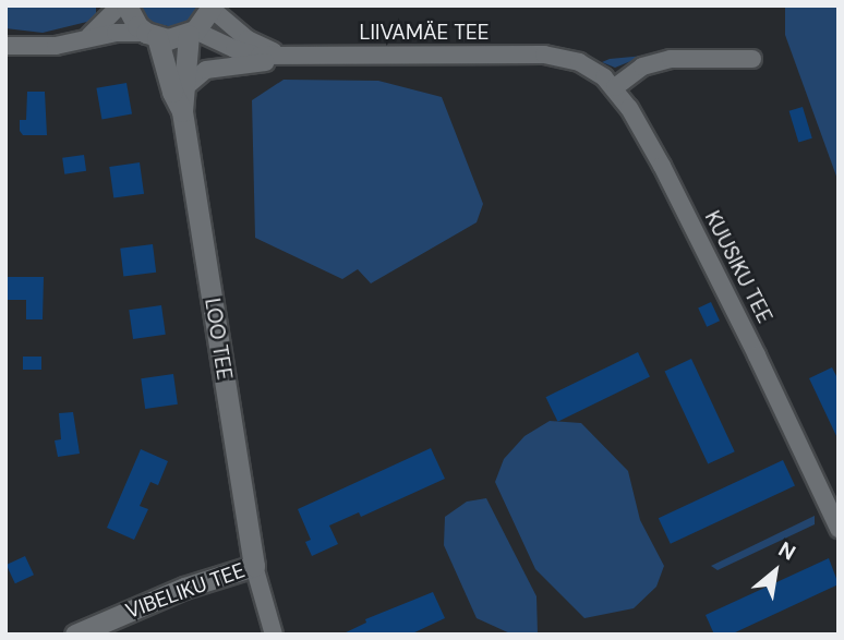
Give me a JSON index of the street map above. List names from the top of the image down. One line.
{"streets":{"street":["LIIVAMÄE TEE","KUUSIKU TEE","LOO TEE","VIBELIKU TEE"]},"crossings":[["LIIVAMÄE TEE","KUUSIKU TEE"],["LIIVAMÄE TEE","LOO TEE"],["LOO TEE","VIBELIKU TEE"]],"north":"top right"}
